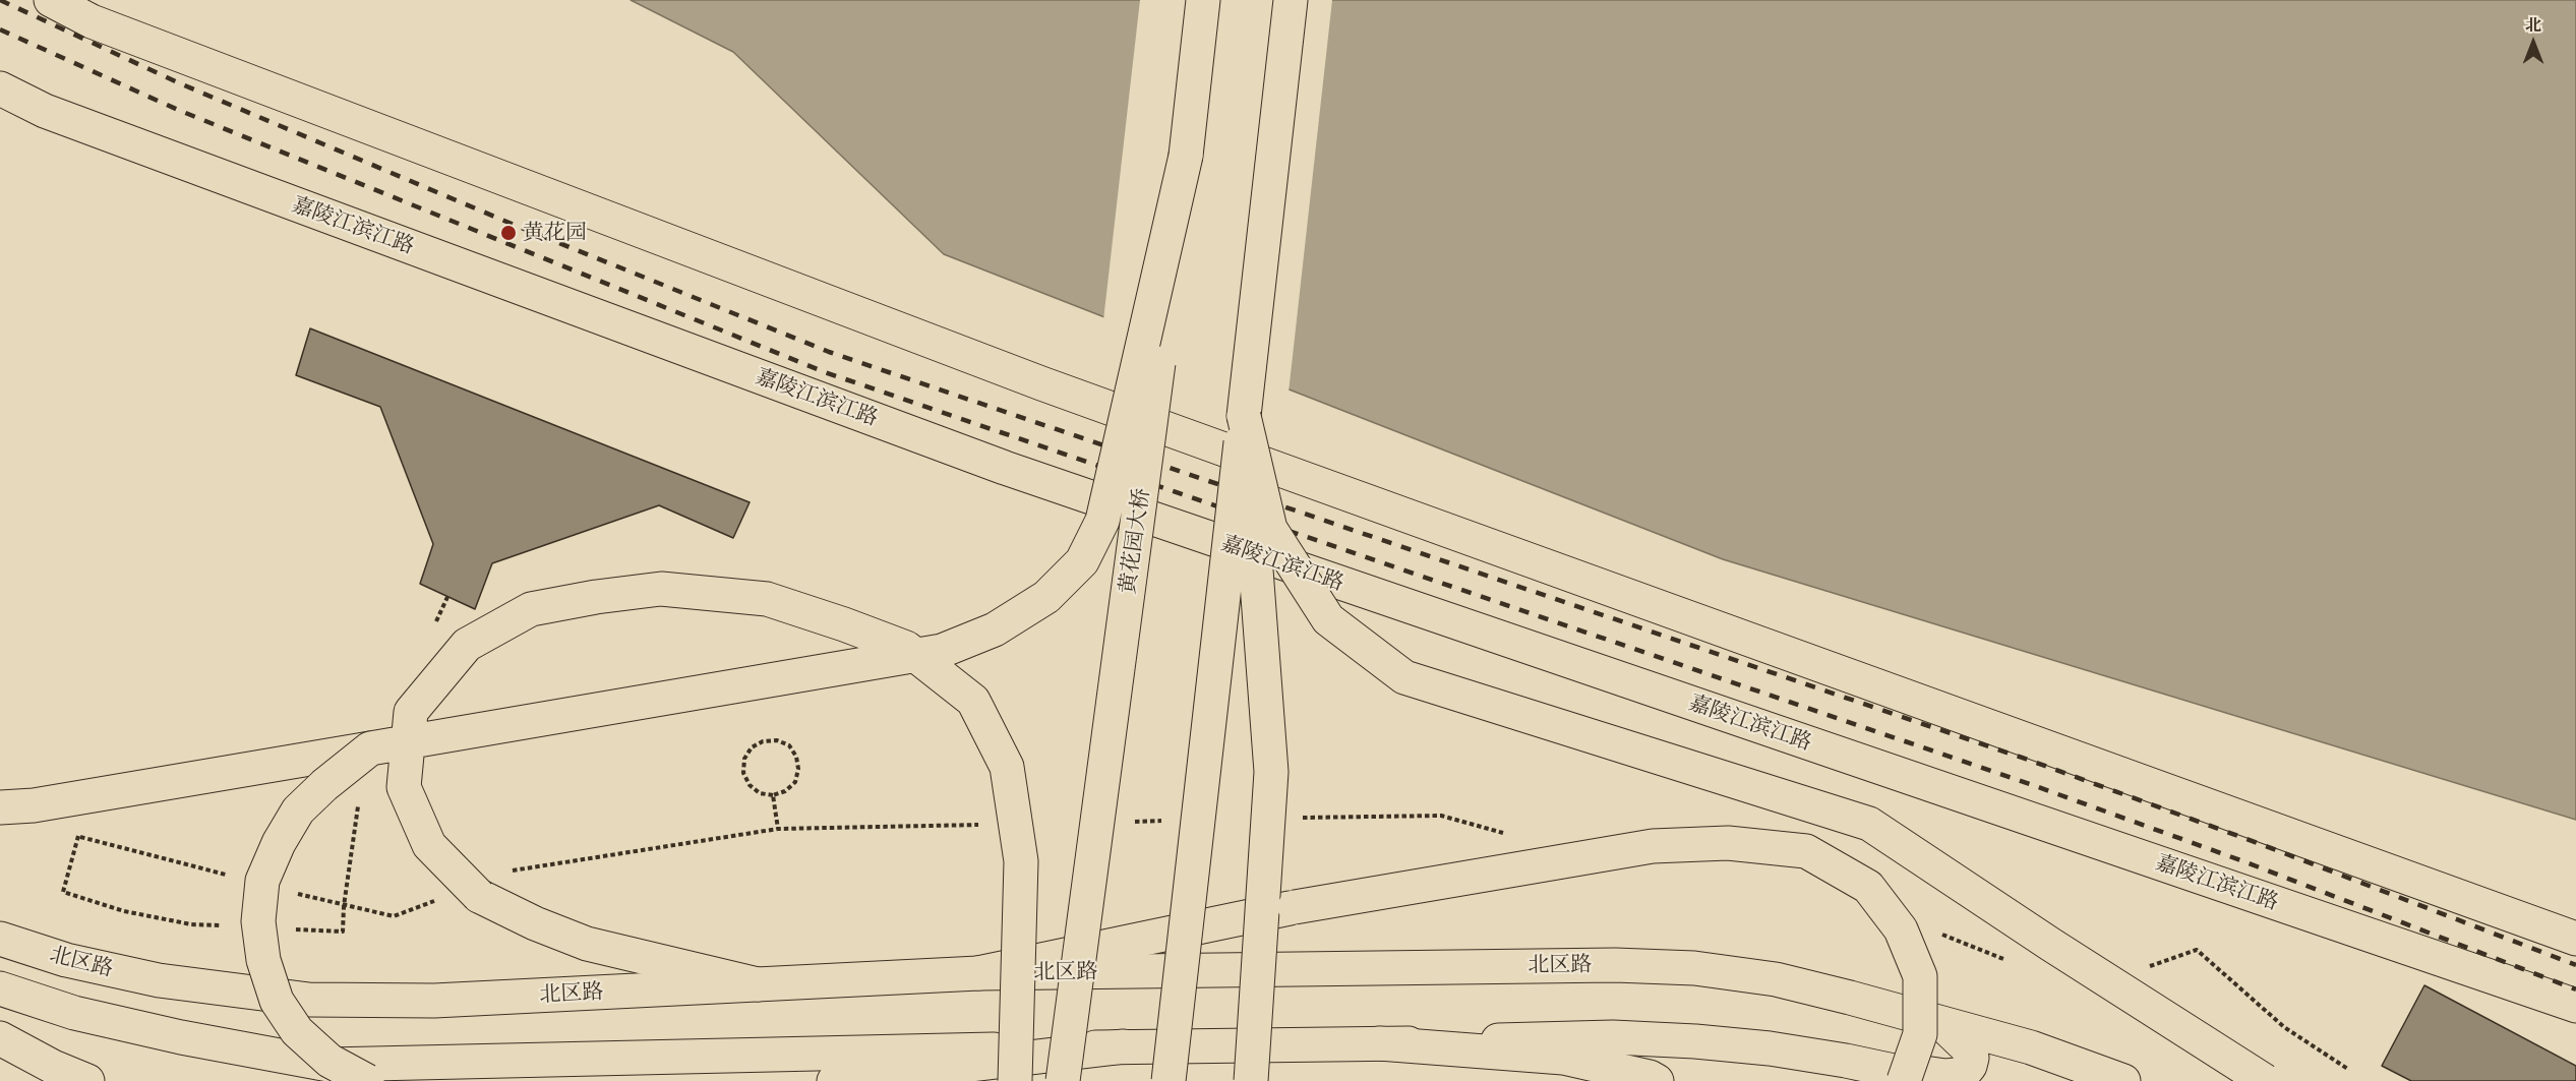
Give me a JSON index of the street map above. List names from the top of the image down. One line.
{"streets":{"main road":["嘉陵江滨江路","黄花园大桥","北区路"]},"places":["黄花园"],"north":"top"}
